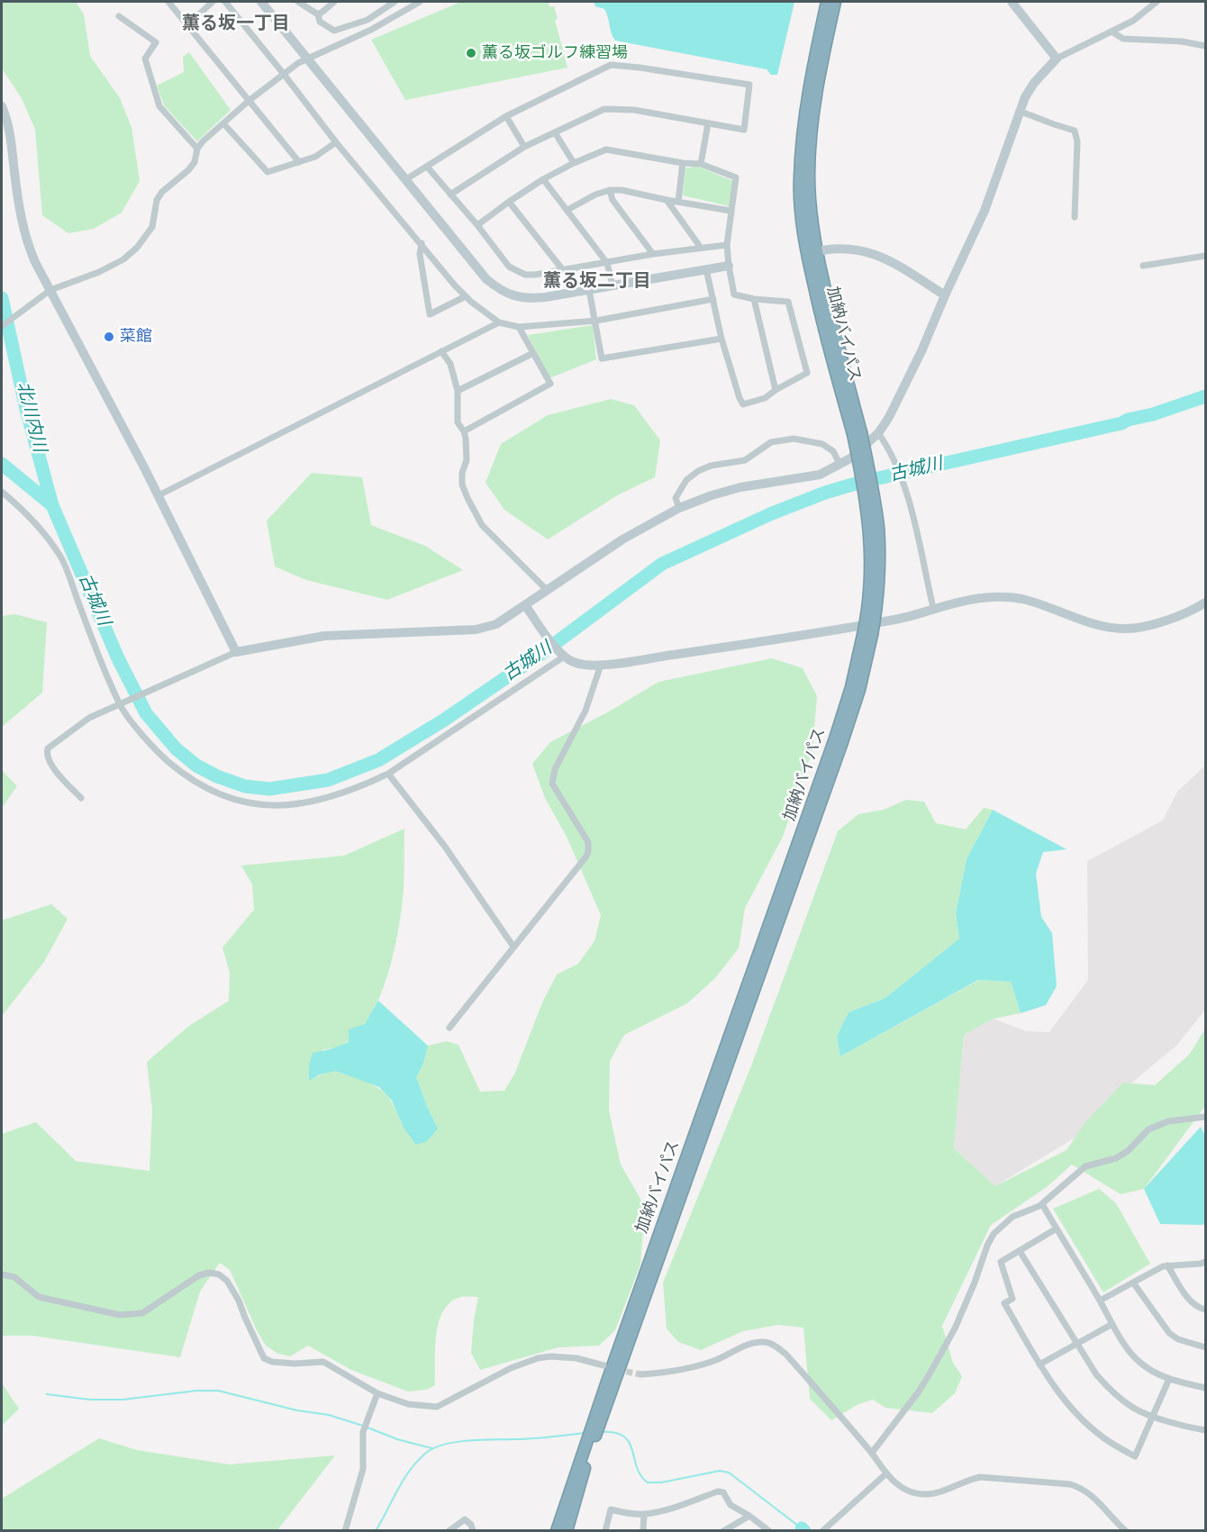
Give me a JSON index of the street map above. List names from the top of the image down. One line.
{"streets":{"highway":["加納バイパス"]},"districts":["薫る坂一丁目","薫る坂二丁目"],"water":["北川内川","古城川"],"places":["薫る坂ゴルフ練習場","菜館"]}
